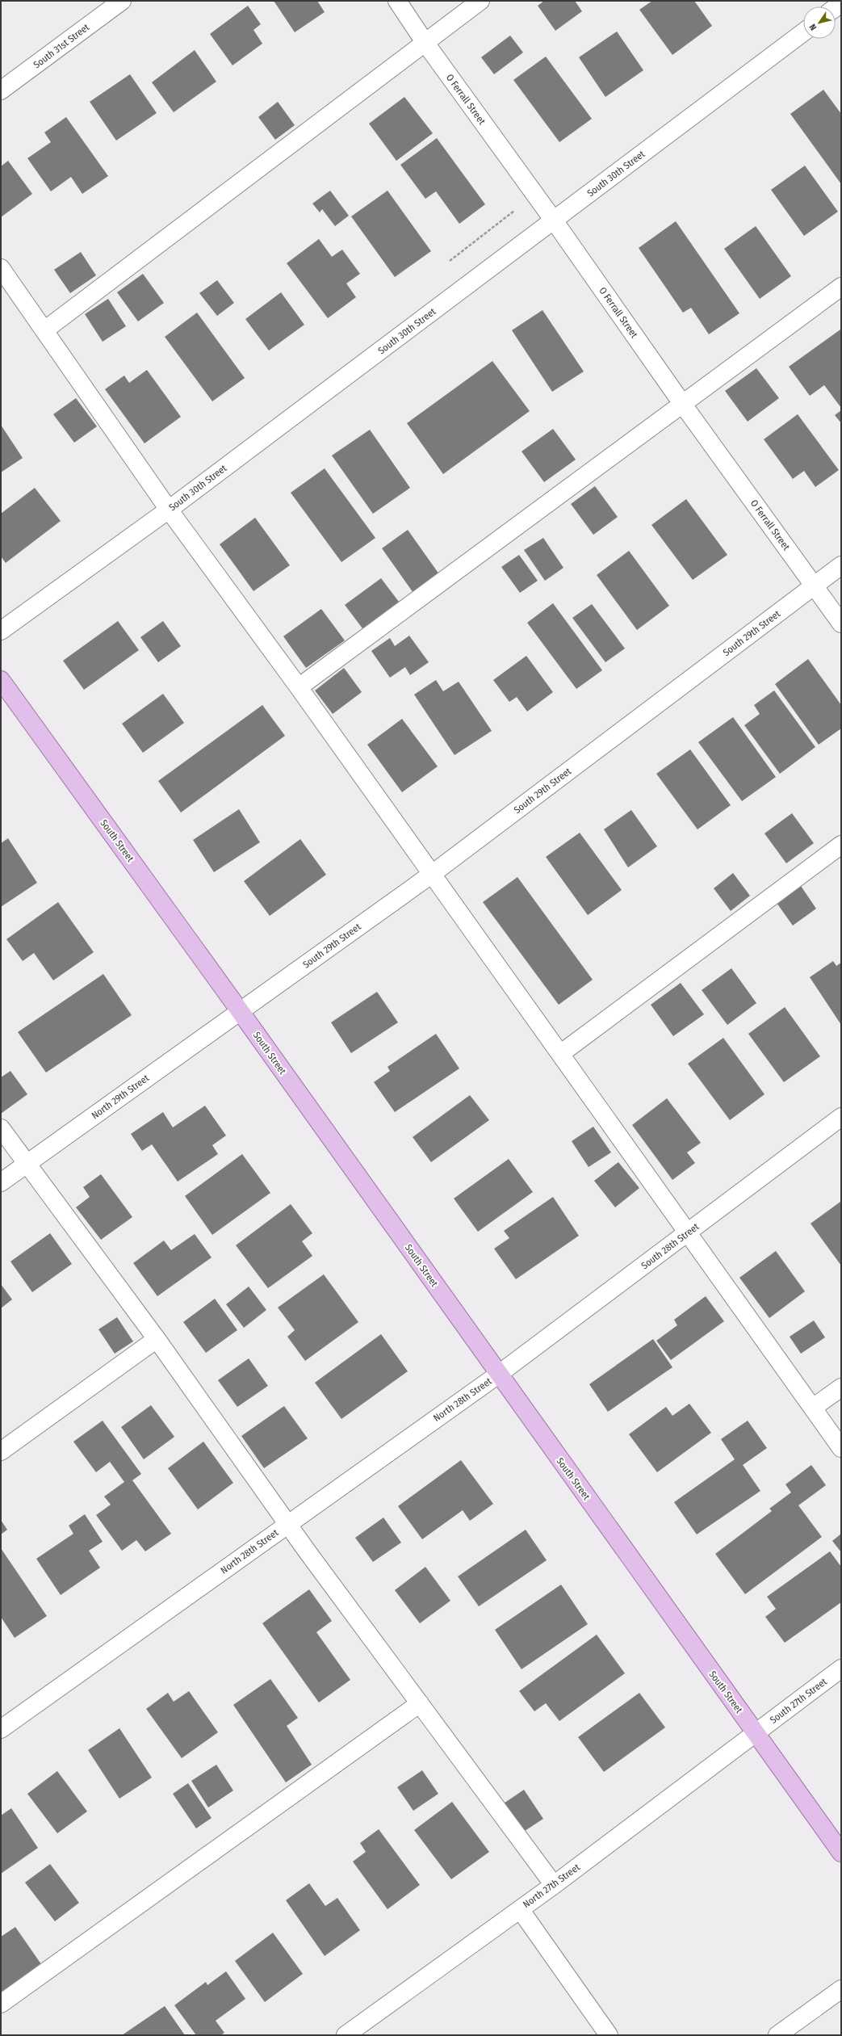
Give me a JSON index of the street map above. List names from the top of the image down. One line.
{"streets":{"main road":["South Street"],"street":["South 31st Street","O Ferrall Street","South 30th Street","South 29th Street","North 29th Street","South 28th Street","North 28th Street","South 27th Street","North 27th Street"]},"crossings":[["O Ferrall Street","South 30th Street"],["O Ferrall Street","South 29th Street"],["South 29th Street","South Street"],["South 29th Street","North 29th Street"],["South Street","North 29th Street"],["South Street","South 28th Street"],["South Street","North 28th Street"],["South Street","South 27th Street"],["South Street","North 27th Street"],["South 28th Street","North 28th Street"],["South 27th Street","North 27th Street"]],"north":"bottom left"}
